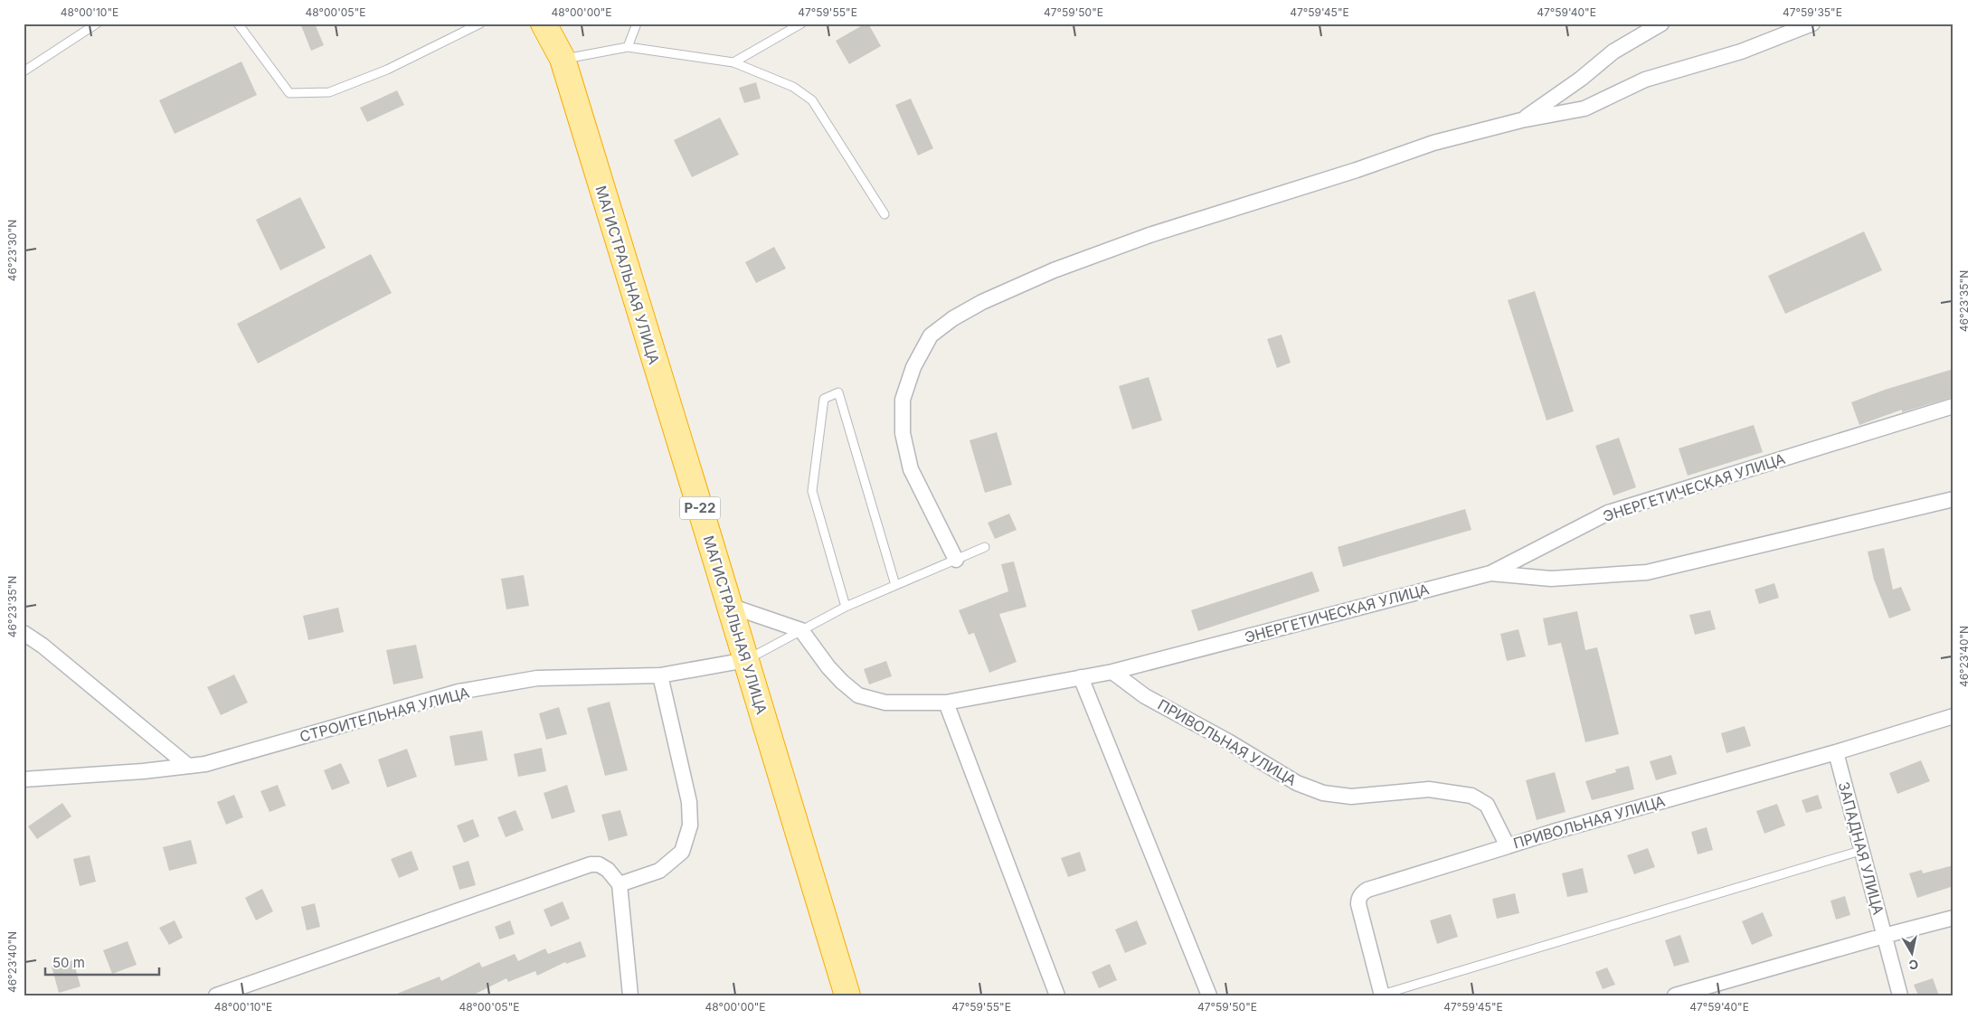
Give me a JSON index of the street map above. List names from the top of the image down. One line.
{"streets":{"highway":["МАГИСТРАЛЬНАЯ УЛИЦА","Р-22"],"street":["ЭНЕРГЕТИЧЕСКАЯ УЛИЦА","СТРОИТЕЛЬНАЯ УЛИЦА","ПРИВОЛЬНАЯ УЛИЦА","ЗАПАДНАЯ УЛИЦА"]},"crossings":[["МАГИСТРАЛЬНАЯ УЛИЦА","СТРОИТЕЛЬНАЯ УЛИЦА"],["ЭНЕРГЕТИЧЕСКАЯ УЛИЦА","ПРИВОЛЬНАЯ УЛИЦА"],["ПРИВОЛЬНАЯ УЛИЦА","ЗАПАДНАЯ УЛИЦА"]],"scale_bar":"50 m","north":"bottom","coordinates":["48°00'10\"E","48°00'05\"E","48°00'00\"E","47°59'55\"E","47°59'50\"E","47°59'45\"E","47°59'40\"E","47°59'35\"E","46°23'30\"N","46°23'35\"N","46°23'40\"N"]}
